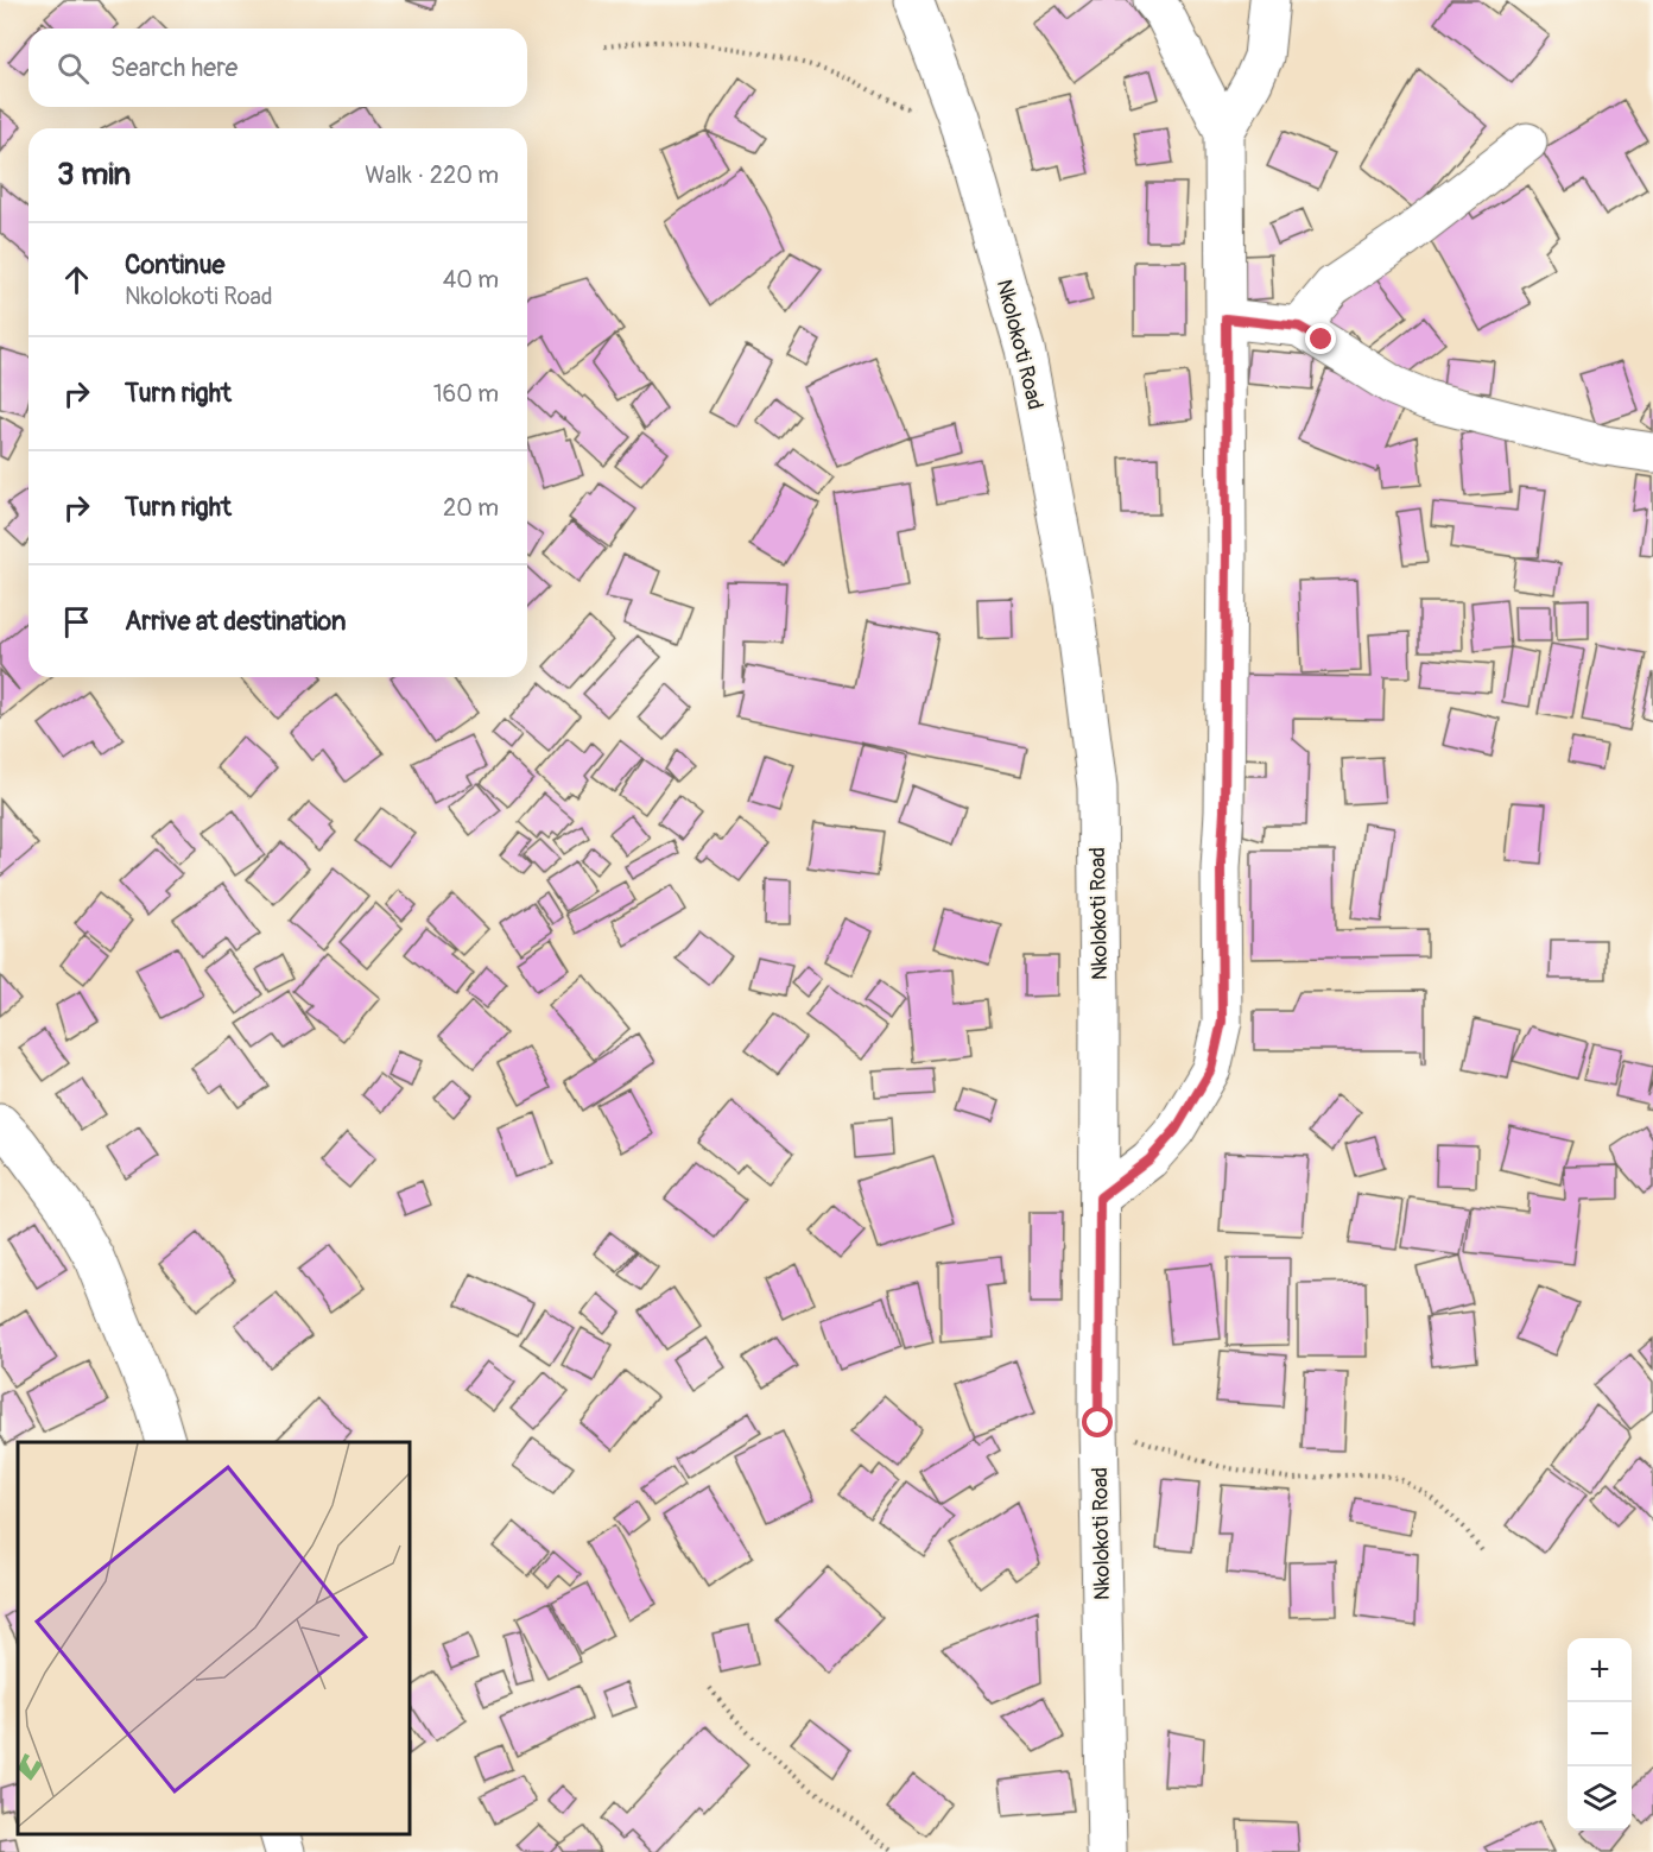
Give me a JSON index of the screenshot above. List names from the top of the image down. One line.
{"streets":{"street":["Nkolokoti Road"]},"page":{"search":"Search here","heading":["3 min","Walk · 220 m"],"list":[["Continue","Nkolokoti Road","40 m"],["Turn right","160 m"],["Turn right","20 m"],"Arrive at destination"],"map_buttons":["+","−"]}}
